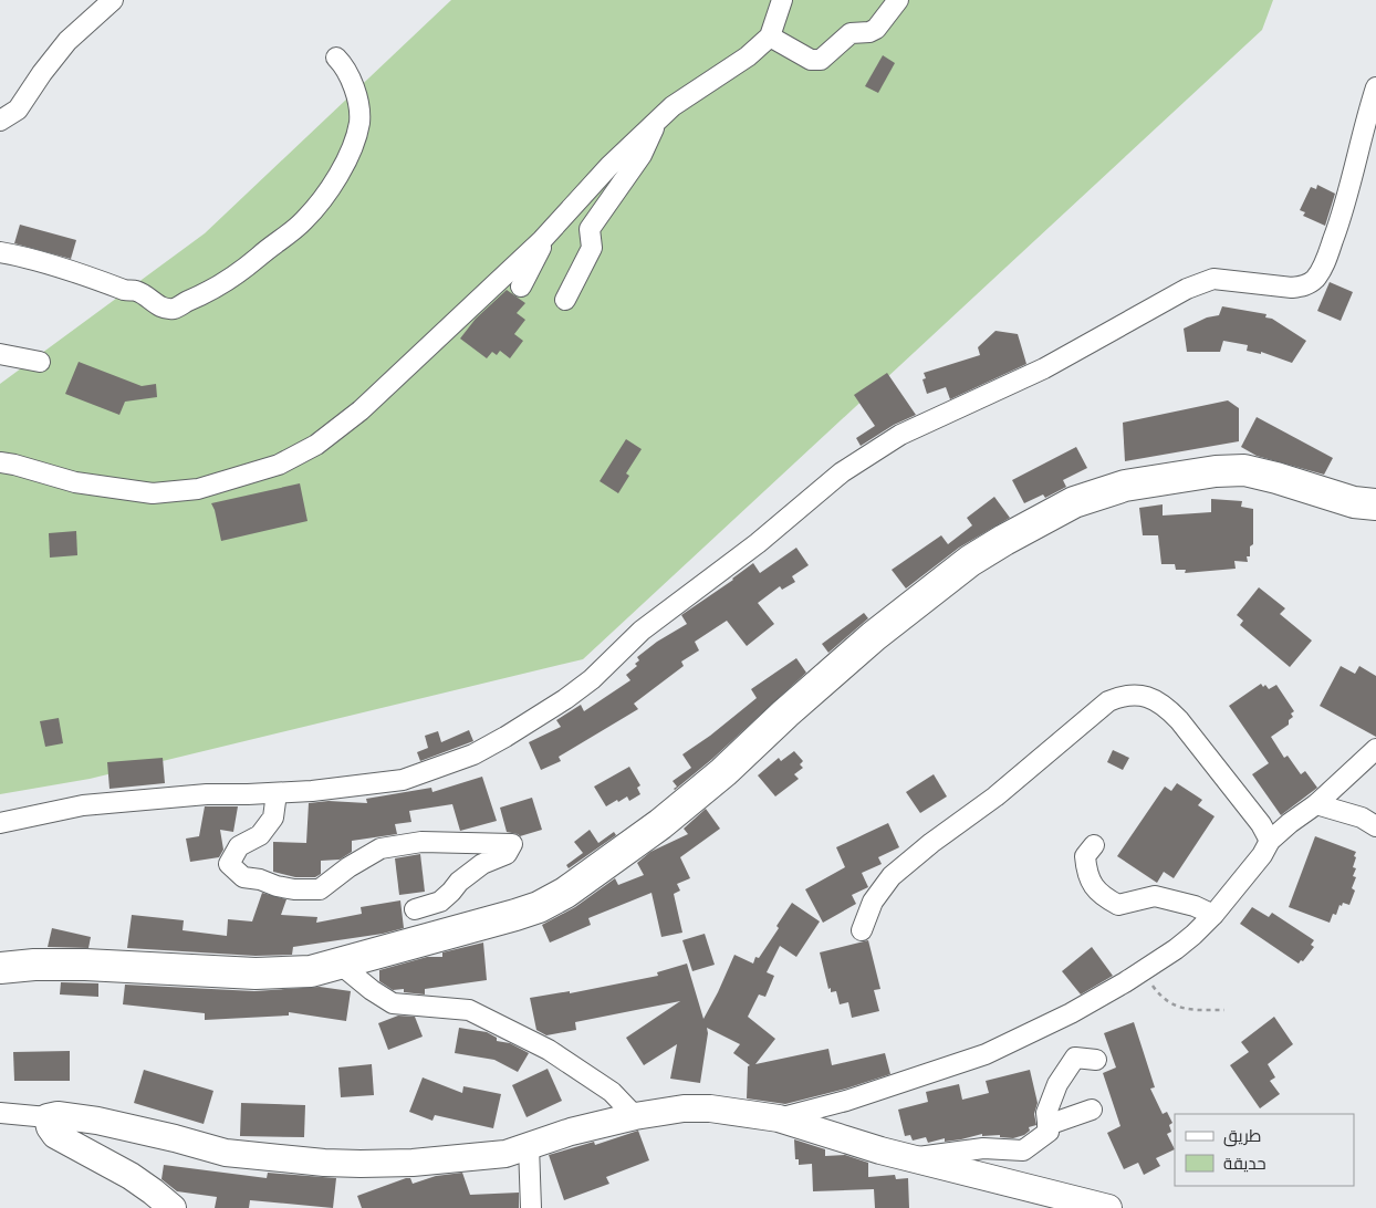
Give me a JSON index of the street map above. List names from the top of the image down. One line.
{"legend":["طريق","حديقة"]}
